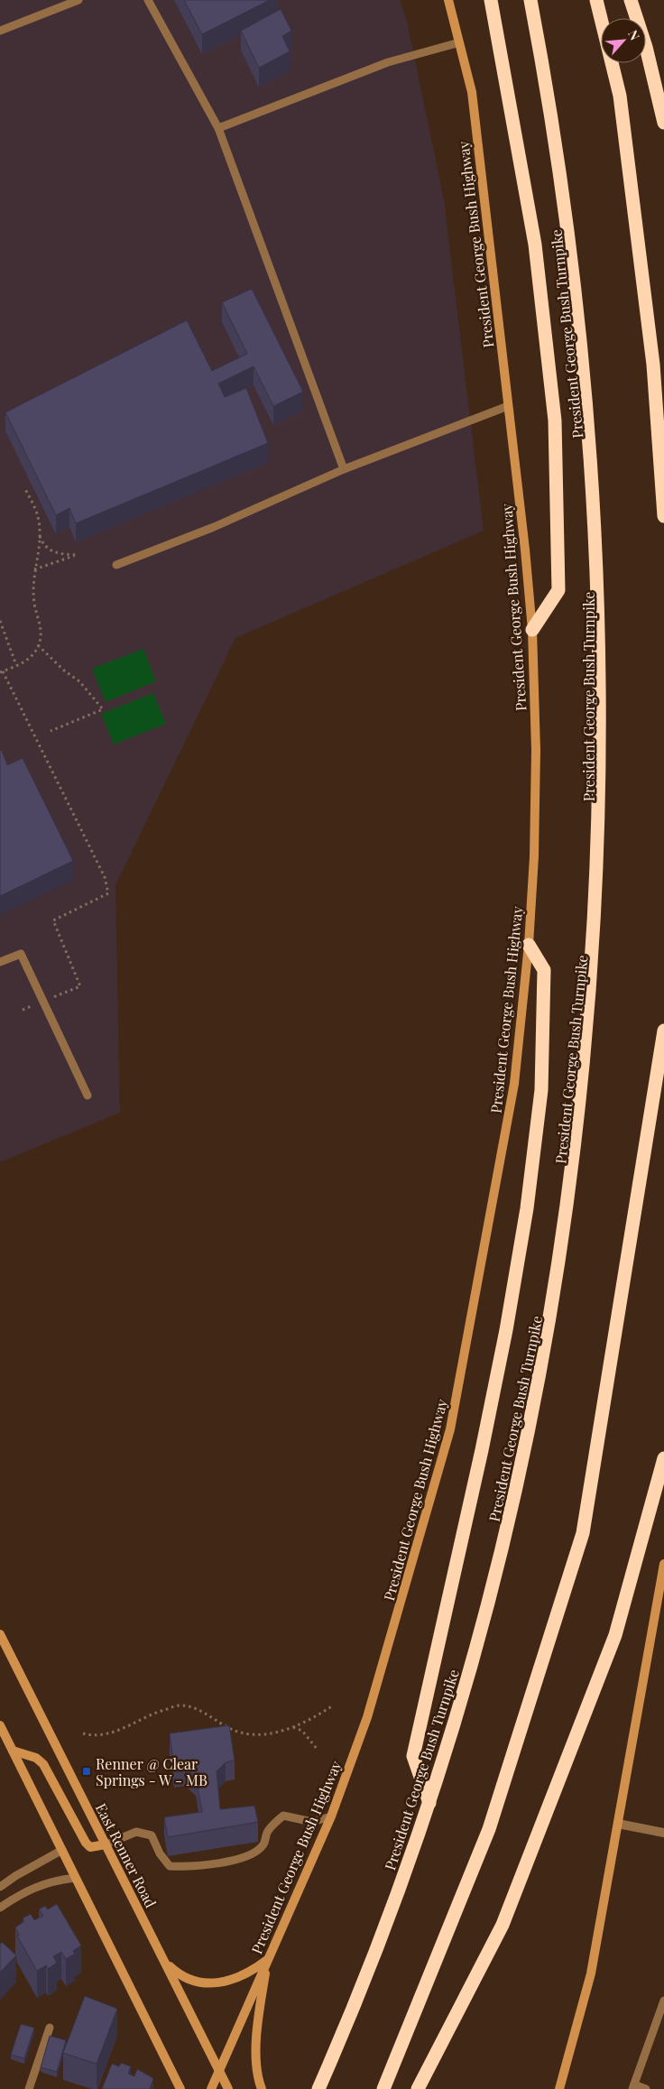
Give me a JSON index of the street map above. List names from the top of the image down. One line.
{"streets":{"highway":["President George Bush Turnpike"],"main road":["President George Bush Highway","East Renner Road"]},"crossings":[["President George Bush Highway","East Renner Road"]],"places":{"transit":["Renner @ Clear Springs - W - MB"]},"north":"top right"}
